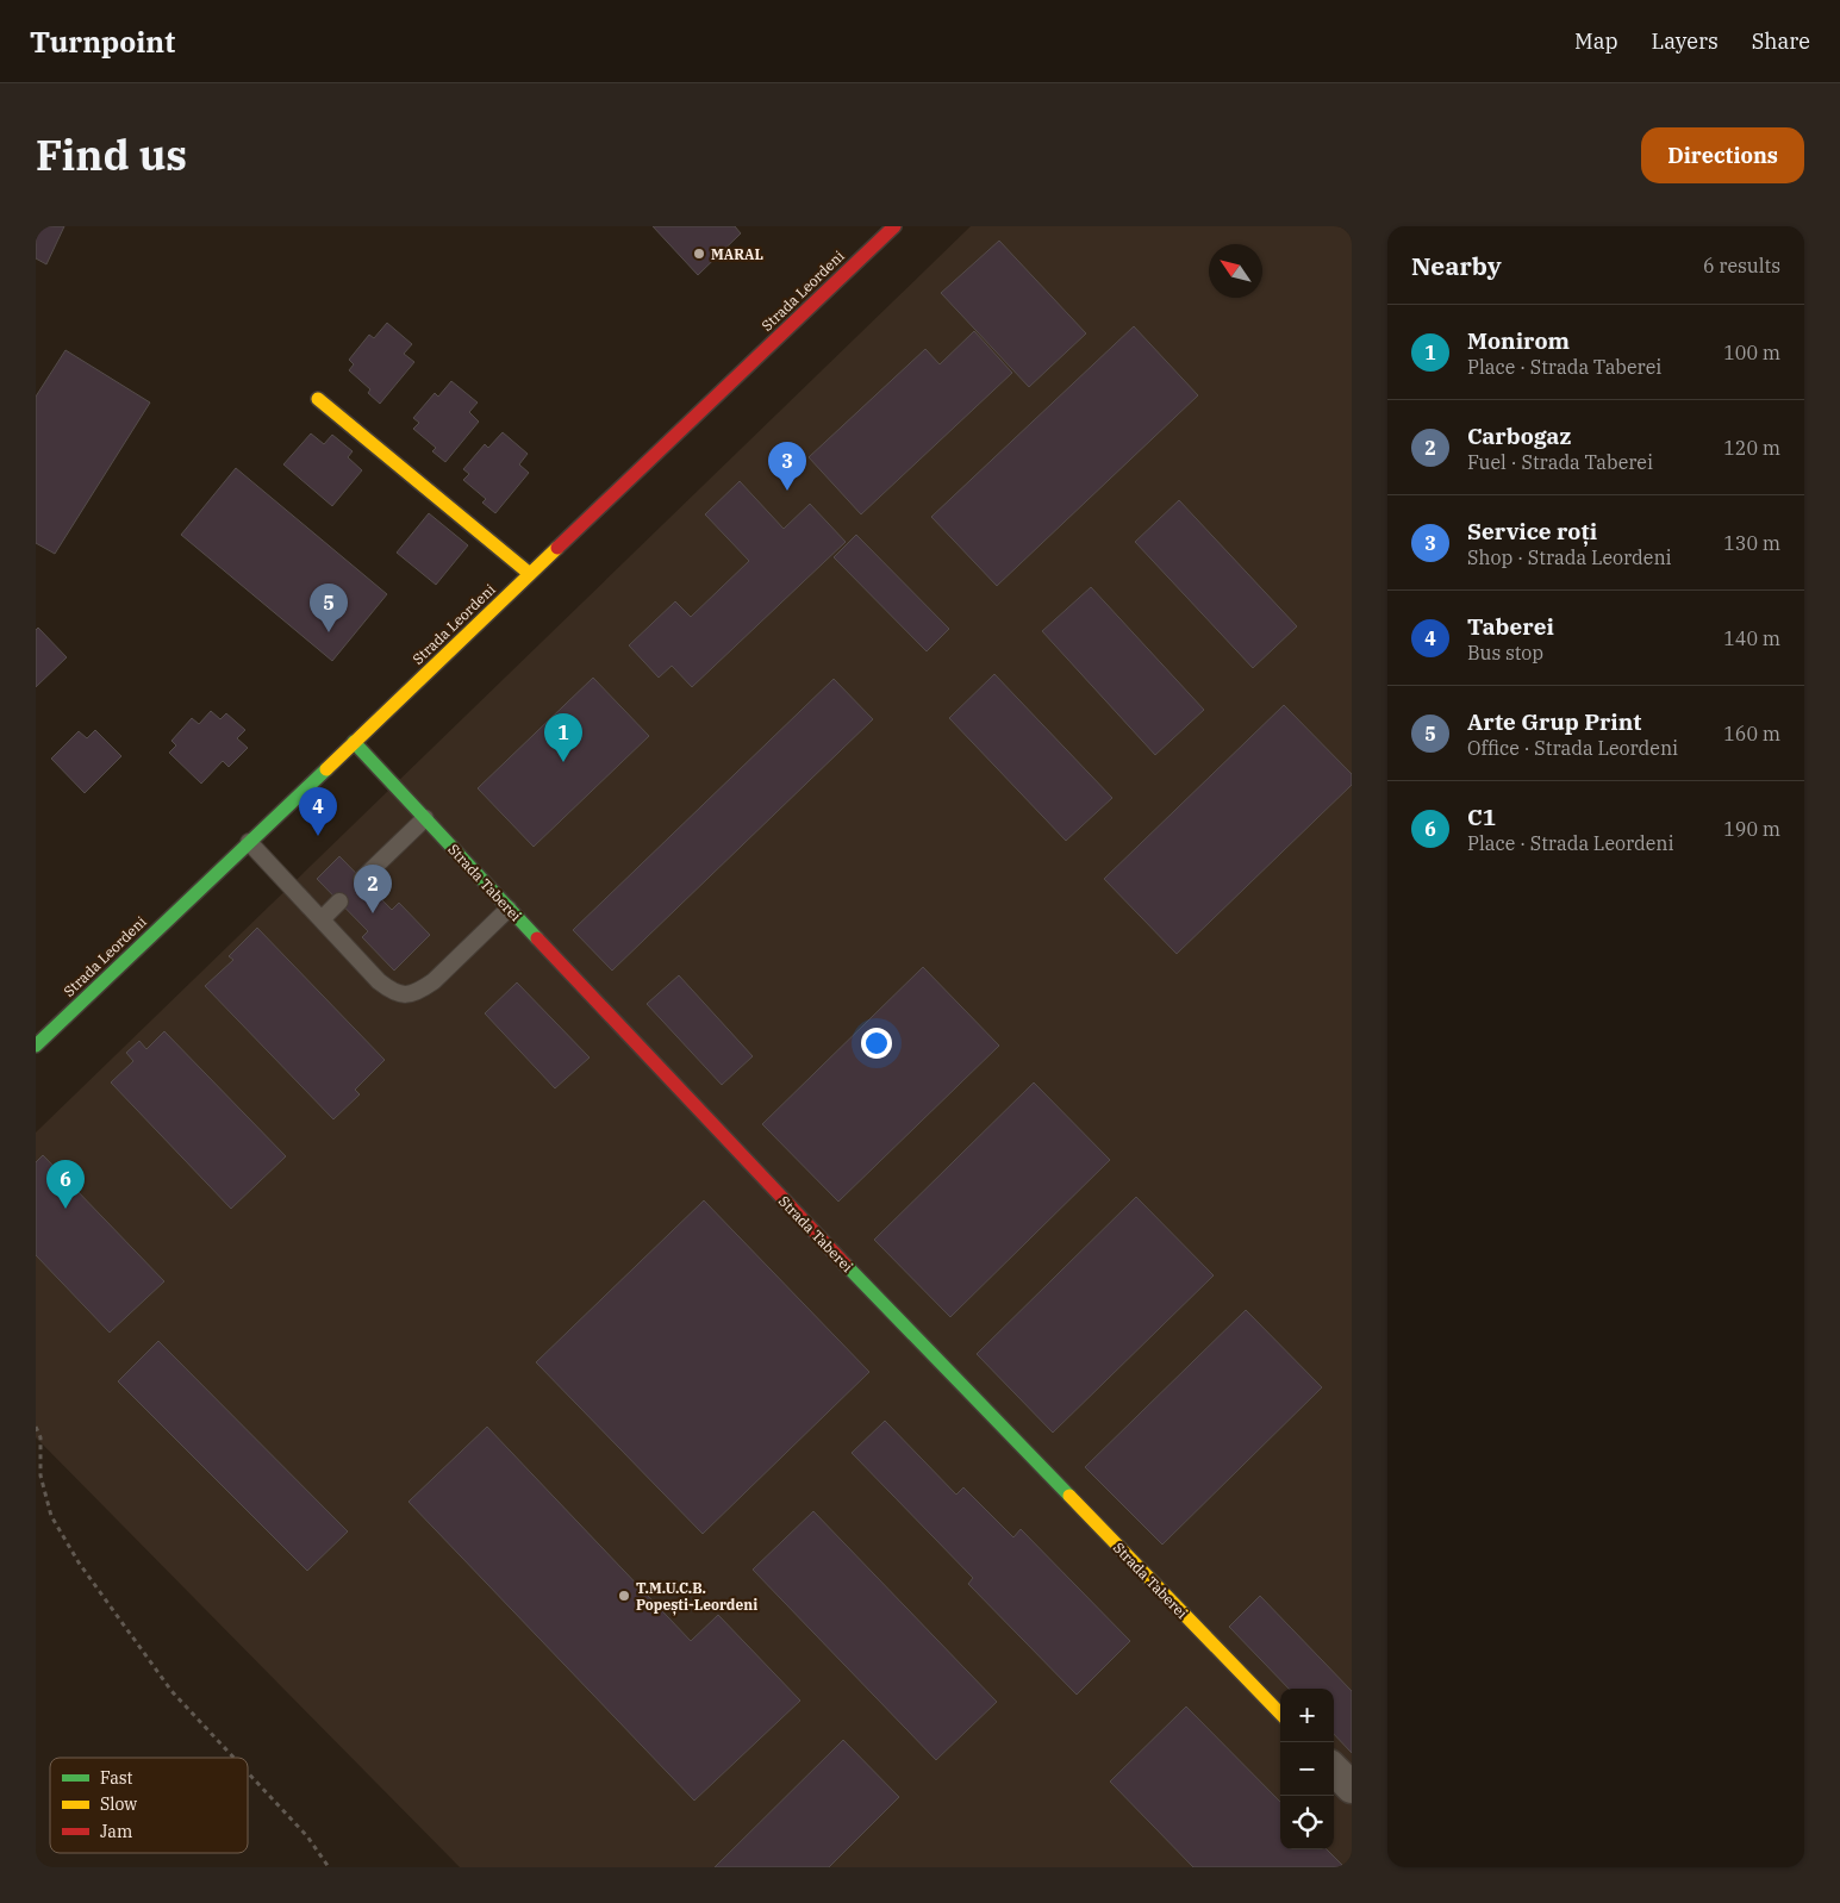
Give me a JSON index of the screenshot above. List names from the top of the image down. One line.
{"streets":{"street":["Strada Leordeni","Strada Taberei"]},"crossings":[["Strada Leordeni","Strada Taberei"]],"places":["MARAL","T.M.U.C.B. Popești-Leordeni"],"legend":["Fast","Slow","Jam"],"north":"top left","page":{"header":"Turnpoint","nav":["Map","Layers","Share"],"title":"Find us","buttons":"Directions","heading":["Nearby","6 results"],"list":[{"mark":"1","name":"Monirom","note":"Place · Strada Taberei","value":"100 m"},{"mark":"2","name":"Carbogaz","note":"Fuel · Strada Taberei","value":"120 m"},{"mark":"3","name":"Service roți","note":"Shop · Strada Leordeni","value":"130 m"},{"mark":"4","name":"Taberei","note":"Bus stop","value":"140 m"},{"mark":"5","name":"Arte Grup Print","note":"Office · Strada Leordeni","value":"160 m"},{"mark":"6","name":"C1","note":"Place · Strada Leordeni","value":"190 m"}],"pins":["3","5","1","4","2","6"],"map_buttons":["+","−"]}}
